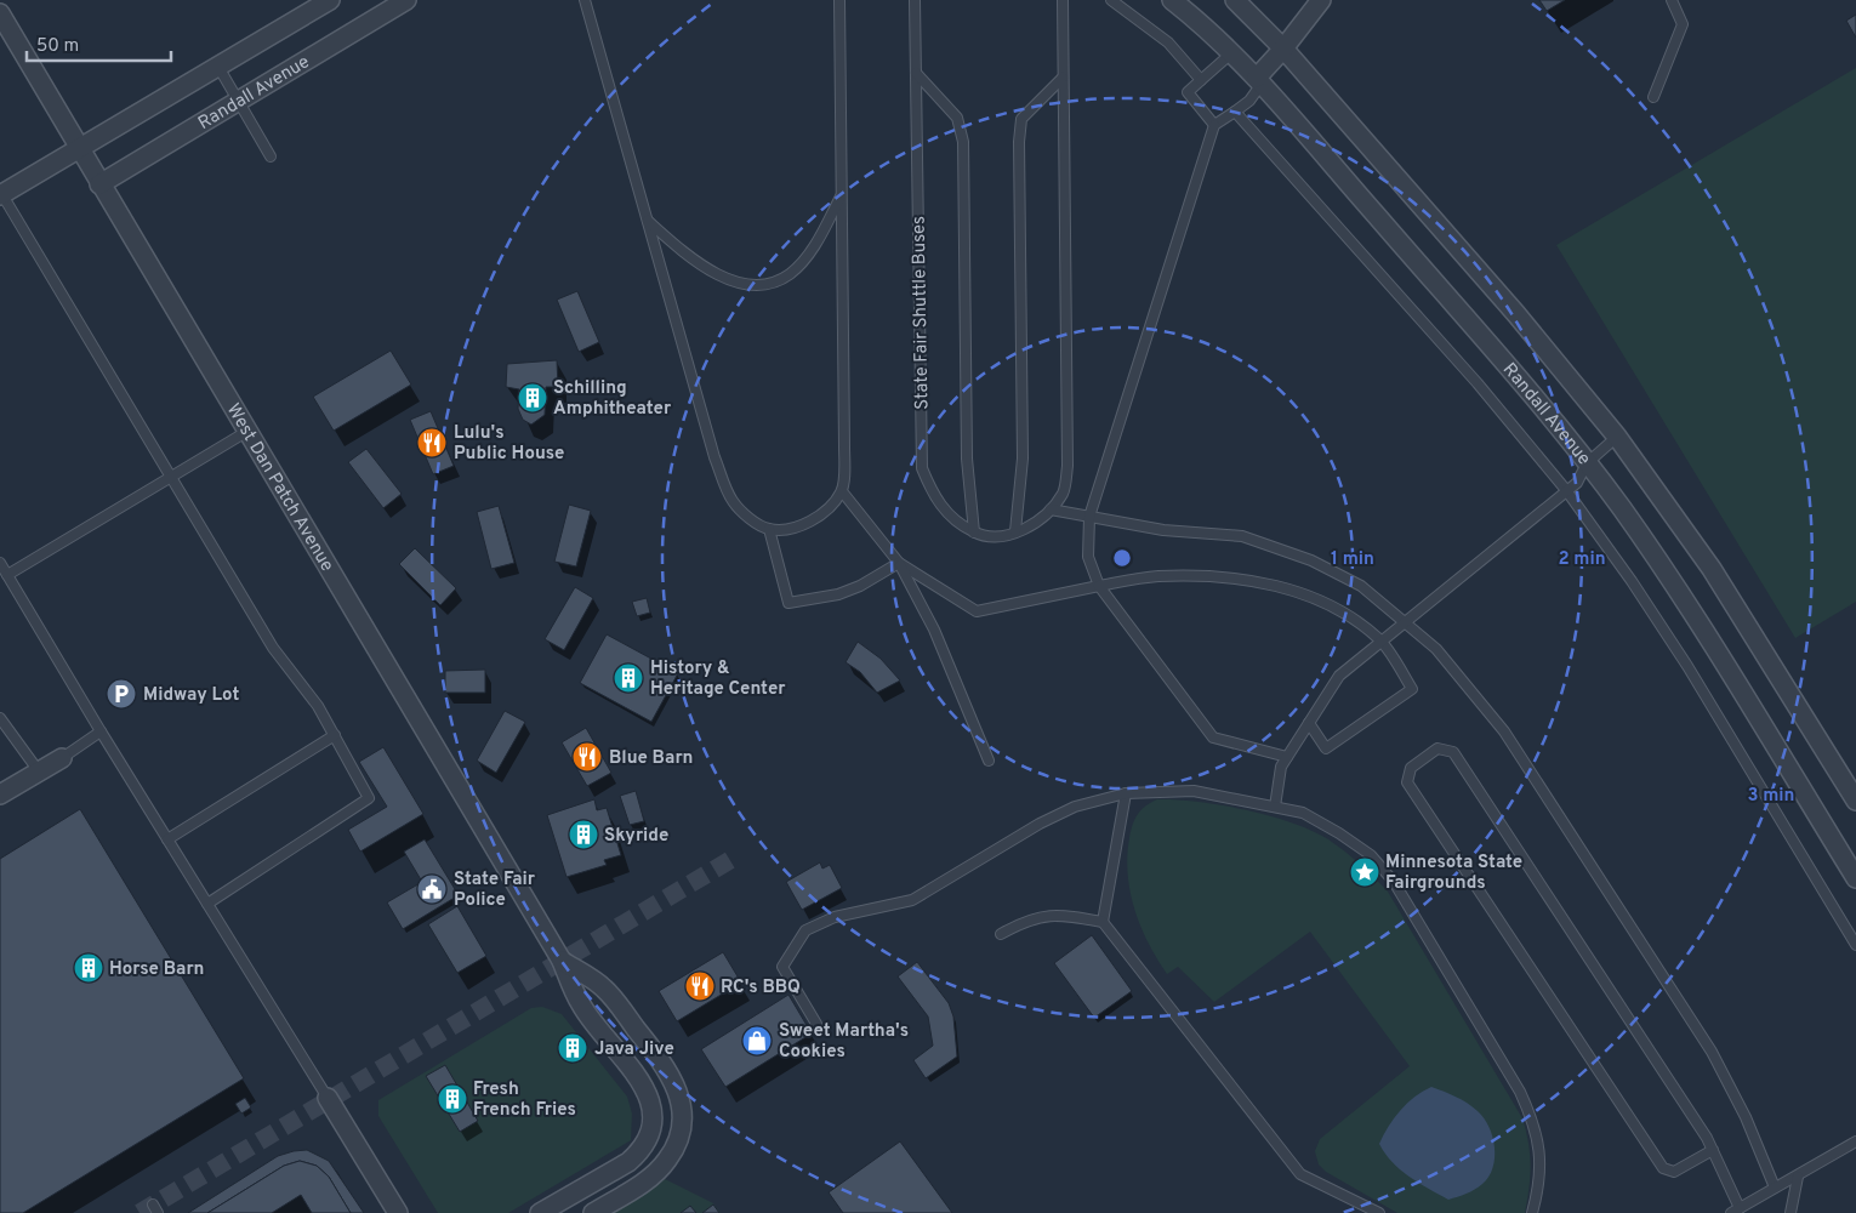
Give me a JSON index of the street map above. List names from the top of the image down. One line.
{"streets":{"street":["Randall Avenue","West Dan Patch Avenue"],"lane":["State Fair Shuttle Buses"]},"crossings":[["Randall Avenue","West Dan Patch Avenue"]],"places":{"building":["Schilling Amphitheater","History & Heritage Center","Skyride","Horse Barn","Java Jive","Fresh French Fries"],"restaurant":["Lulu's Public House","Blue Barn","RC's BBQ"],"parking":["Midway Lot"],"place":["Minnesota State Fairgrounds"],"public building":["State Fair Police"],"shop":["Sweet Martha's Cookies"]},"scale_bar":"50 m","rings":["1 min","2 min","3 min"]}
